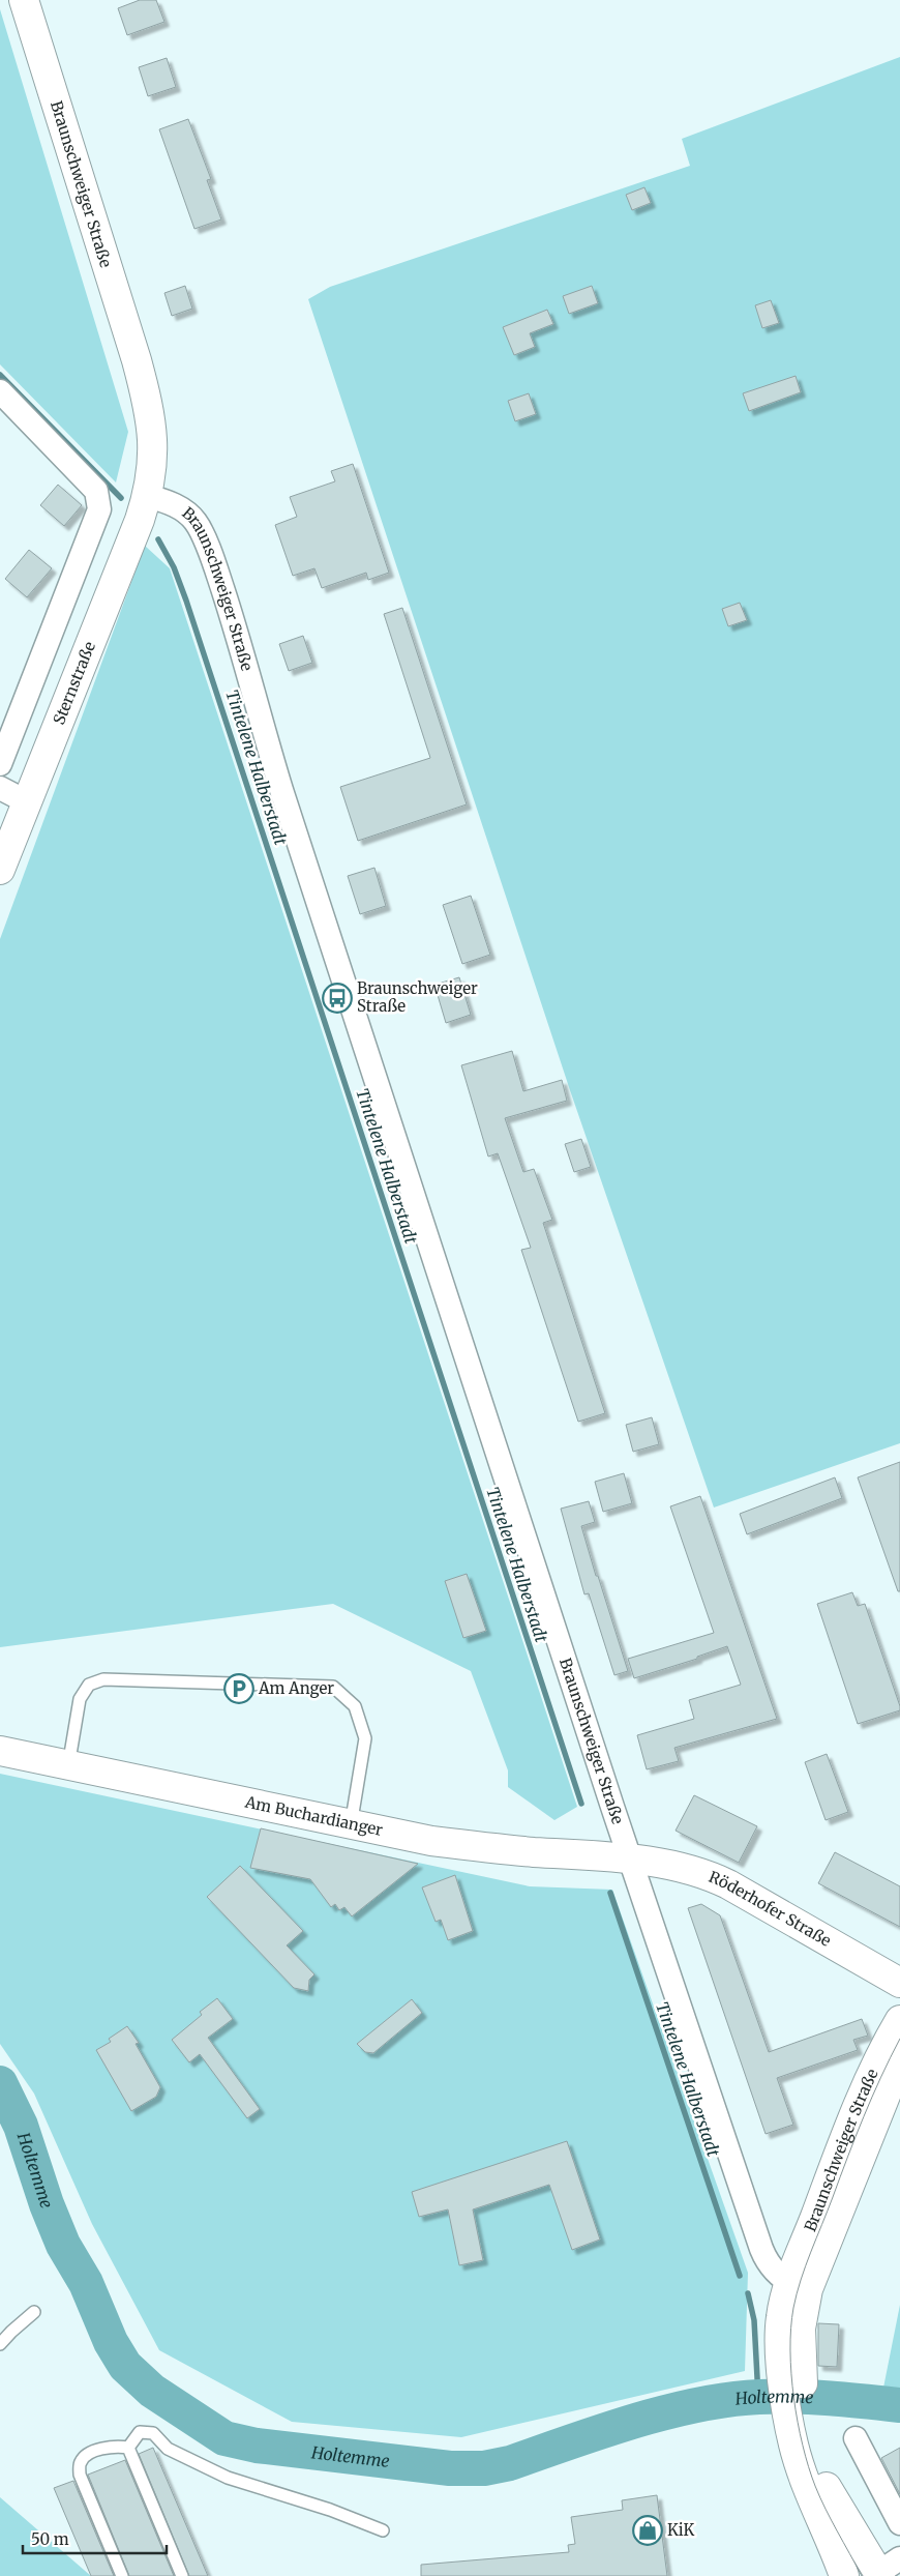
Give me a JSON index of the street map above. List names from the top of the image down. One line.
{"streets":{"main road":["Braunschweiger Straße","Sternstraße","Am Buchardianger","Röderhofer Straße"]},"crossings":[["Braunschweiger Straße","Sternstraße"],["Braunschweiger Straße","Am Buchardianger"],["Braunschweiger Straße","Röderhofer Straße"],["Am Buchardianger","Röderhofer Straße"]],"water":["Tintelene Halberstadt","Holtemme"],"places":{"bus stop":["Braunschweiger Straße"],"parking":["Am Anger"],"shop":["KiK"]},"scale_bar":"50 m"}
